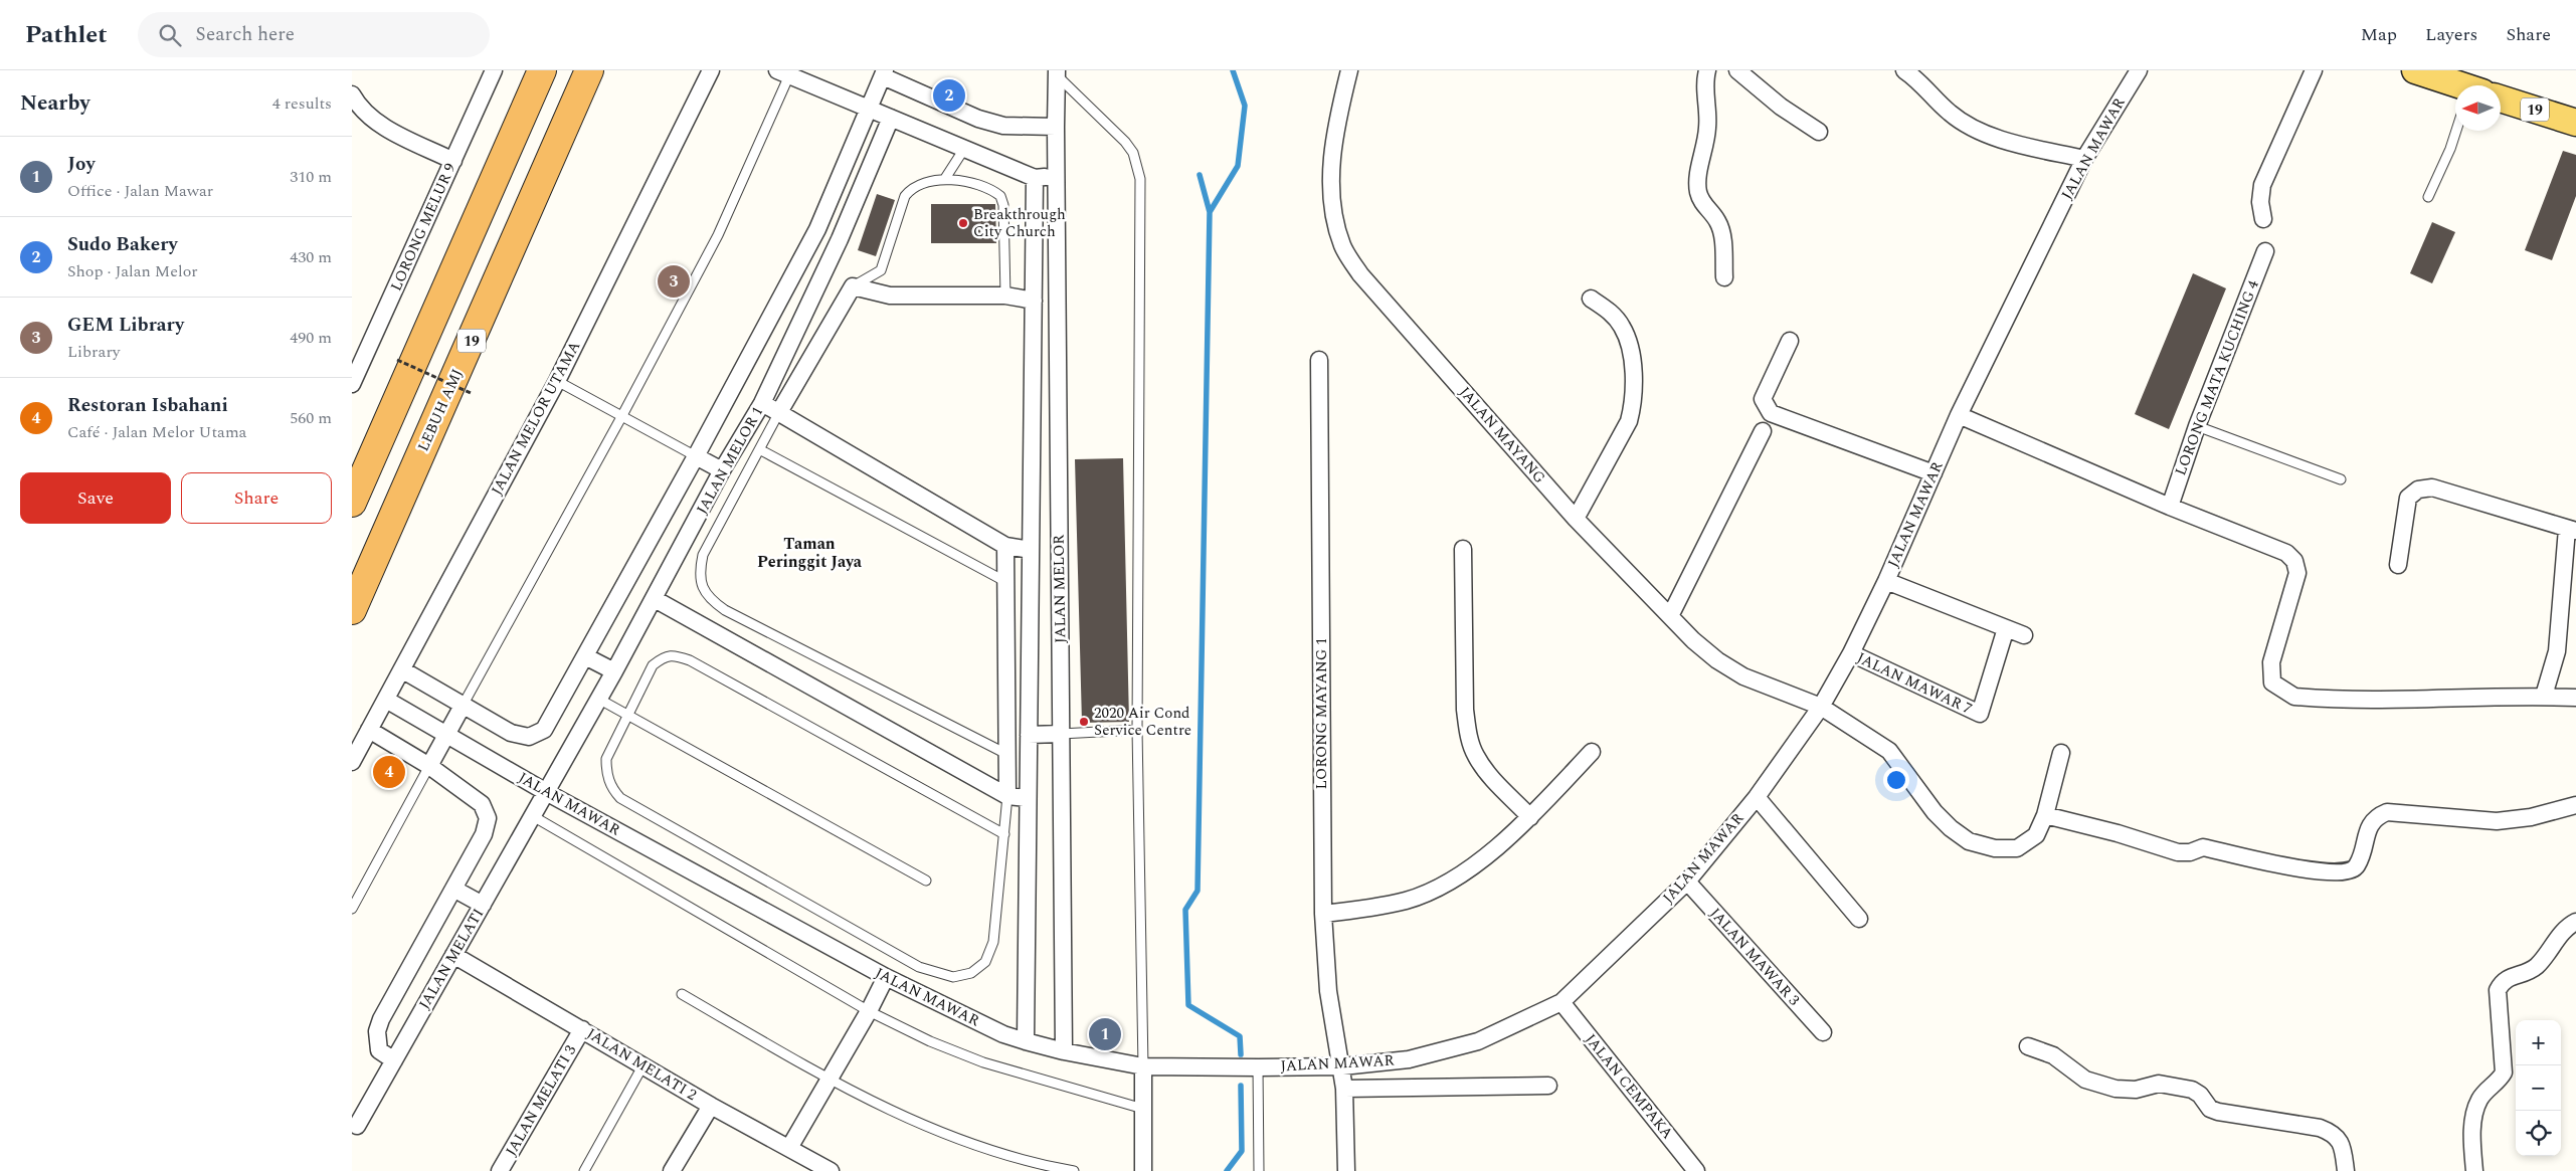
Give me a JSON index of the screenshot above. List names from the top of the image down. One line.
{"streets":{"highway":["19","LEBUH AMJ"],"street":["JALAN MAWAR","LORONG MELUR 9","LORONG MATA KUCHING 4","JALAN MELOR UTAMA","JALAN MAYANG","JALAN MELOR 1","JALAN MELOR","JALAN MAWAR 7","LORONG MAYANG 1","JALAN MAWAR 3","JALAN MELATI","JALAN MELATI 2","JALAN CEMPAKA","JALAN MELATI 3"]},"crossings":[["JALAN MAWAR","JALAN MELOR UTAMA"],["JALAN MAWAR","JALAN MAYANG"],["JALAN MAWAR","JALAN MELOR 1"],["JALAN MAWAR","JALAN MELOR"],["JALAN MAWAR","JALAN MAWAR 7"],["JALAN MAWAR","LORONG MAYANG 1"],["JALAN MAWAR","JALAN MAWAR 3"],["JALAN MAWAR","JALAN MELATI"],["JALAN MAWAR","JALAN CEMPAKA"],["JALAN MELOR 1","JALAN MELATI"],["JALAN MELATI","JALAN MELATI 2"],["JALAN MELATI 2","JALAN MELATI 3"]],"districts":["Taman Peringgit Jaya"],"places":["Breakthrough City Church","2020 Air Cond Service Centre"],"north":"left","page":{"header":"Pathlet","search":"Search here","nav":["Map","Layers","Share"],"heading":["Nearby","4 results"],"pins":["2","3","4","1"],"list":[{"mark":"1","name":"Joy","note":"Office · Jalan Mawar","value":"310 m"},{"mark":"2","name":"Sudo Bakery","note":"Shop · Jalan Melor","value":"430 m"},{"mark":"3","name":"GEM Library","note":"Library","value":"490 m"},{"mark":"4","name":"Restoran Isbahani","note":"Café · Jalan Melor Utama","value":"560 m"}],"buttons":["Save","Share"],"map_buttons":["+","−"]}}
